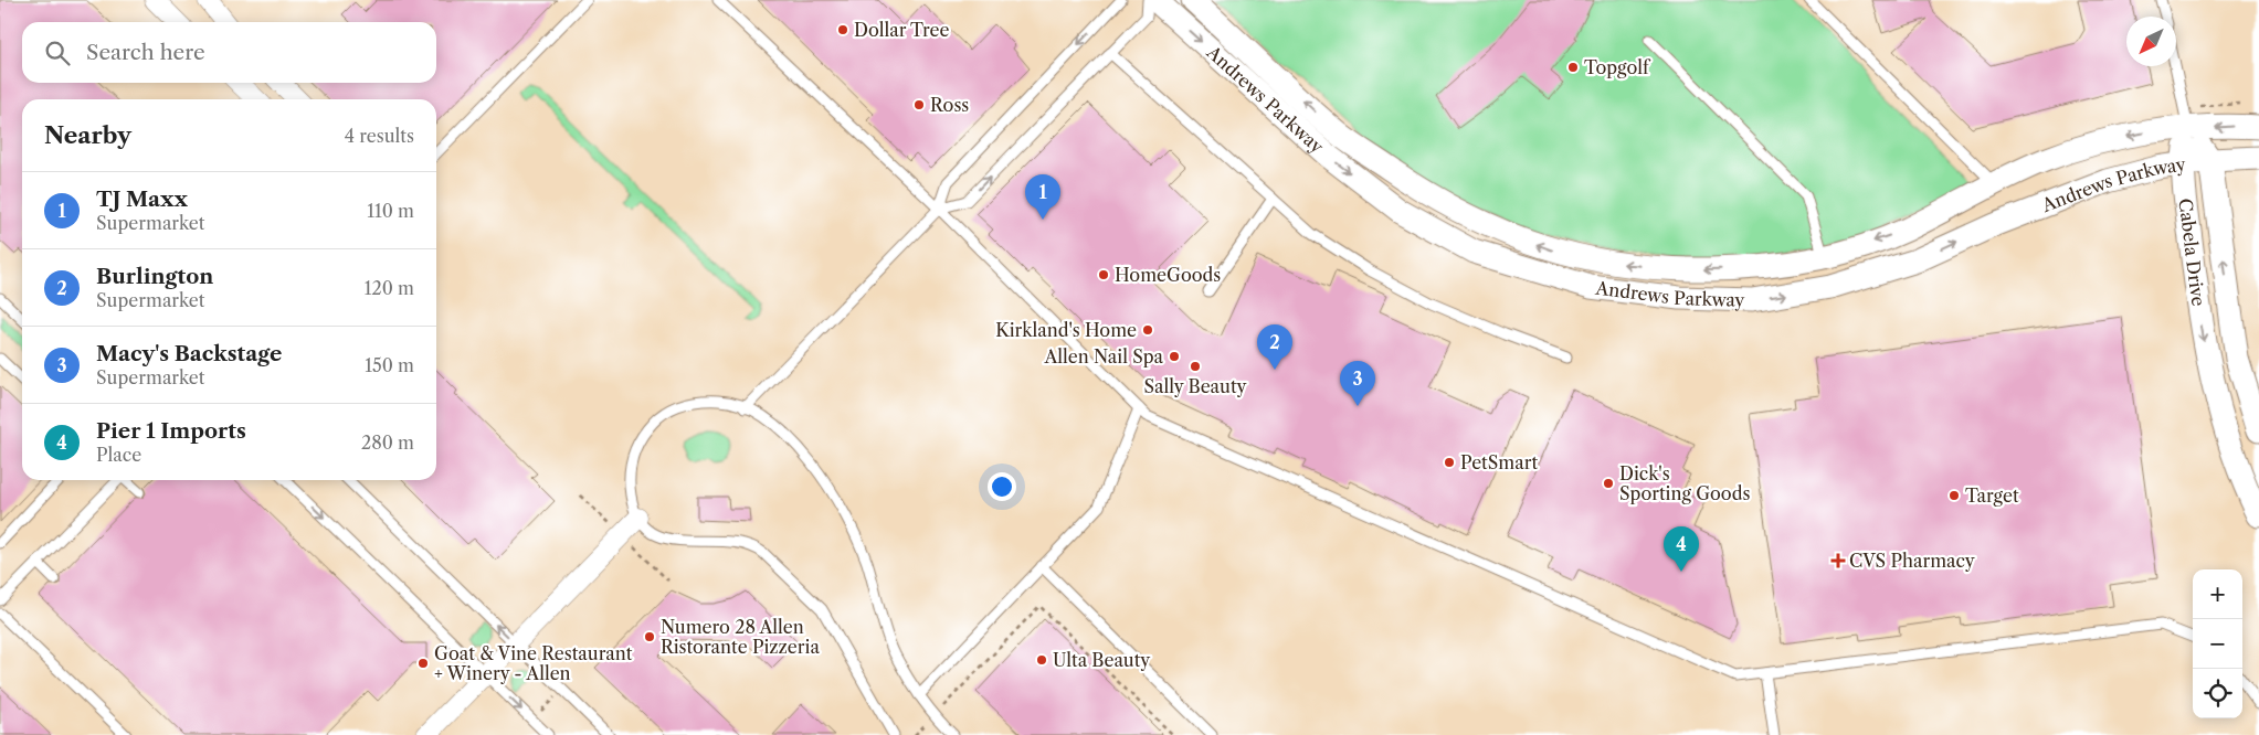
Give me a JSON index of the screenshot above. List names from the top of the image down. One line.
{"streets":{"street":["Andrews Parkway","Cabela Drive"]},"crossings":[["Andrews Parkway","Cabela Drive"]],"places":{"other":["Dollar Tree","Topgolf","Ross","HomeGoods","Kirkland's Home","Allen Nail Spa","Sally Beauty","PetSmart","Dick's Sporting Goods","Target","Numero 28 Allen Ristorante Pizzeria","Ulta Beauty","Goat & Vine Restaurant + Winery - Allen"],"health":["CVS Pharmacy"]},"north":"bottom left","page":{"search":"Search here","heading":["Nearby","4 results"],"list":[{"mark":"1","name":"TJ Maxx","note":"Supermarket","value":"110 m"},{"mark":"2","name":"Burlington","note":"Supermarket","value":"120 m"},{"mark":"3","name":"Macy's Backstage","note":"Supermarket","value":"150 m"},{"mark":"4","name":"Pier 1 Imports","note":"Place","value":"280 m"}],"pins":["1","2","3","4"],"map_buttons":["+","−"]}}
